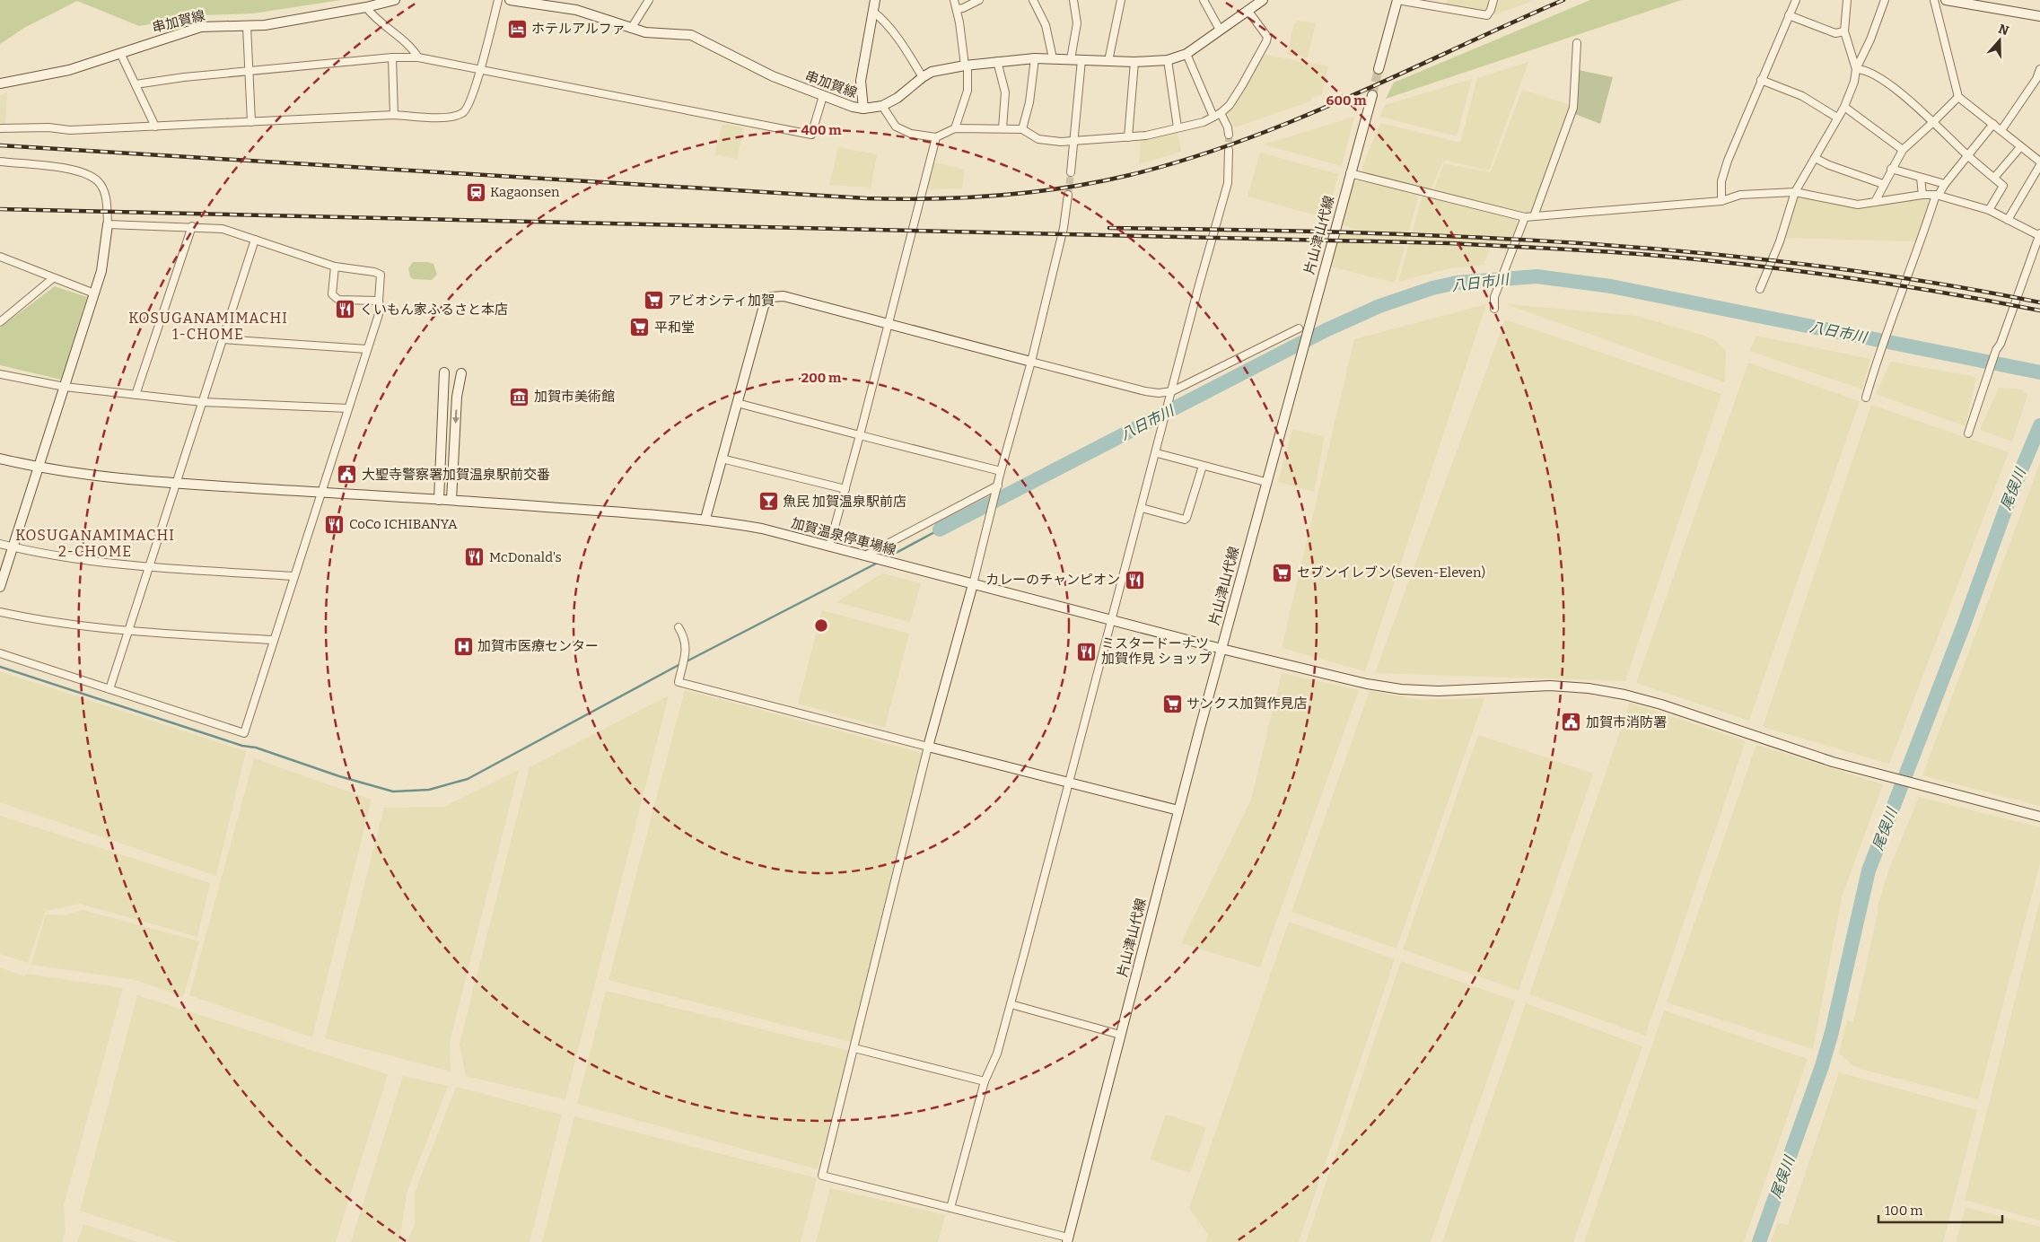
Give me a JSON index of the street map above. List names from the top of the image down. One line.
{"streets":{"main road":["串加賀線","片山津山代線","加賀温泉停車場線"]},"crossings":[["片山津山代線","加賀温泉停車場線"]],"districts":["KOSUGANAMIMACHI 1-CHOME","KOSUGANAMIMACHI 2-CHOME"],"water":["八日市川","尾俣川"],"places":{"hotel":["ホテルアルファ"],"station":["Kagaonsen"],"supermarket":["アビオシティ加賀","平和堂","セブンイレブン(Seven-Eleven)","サンクス加賀作見店"],"restaurant":["くいもん家ふるさと本店","CoCo ICHIBANYA","McDonald's","カレーのチャンピオン","ミスタードーナツ 加賀作見 ショップ"],"museum":["加賀市美術館"],"public building":["大聖寺警察署加賀温泉駅前交番","加賀市消防署"],"bar":["魚民 加賀温泉駅前店"],"hospital":["加賀市医療センター"]},"scale_bar":"100 m","north":"top","rings":["600 m","400 m","200 m"]}
